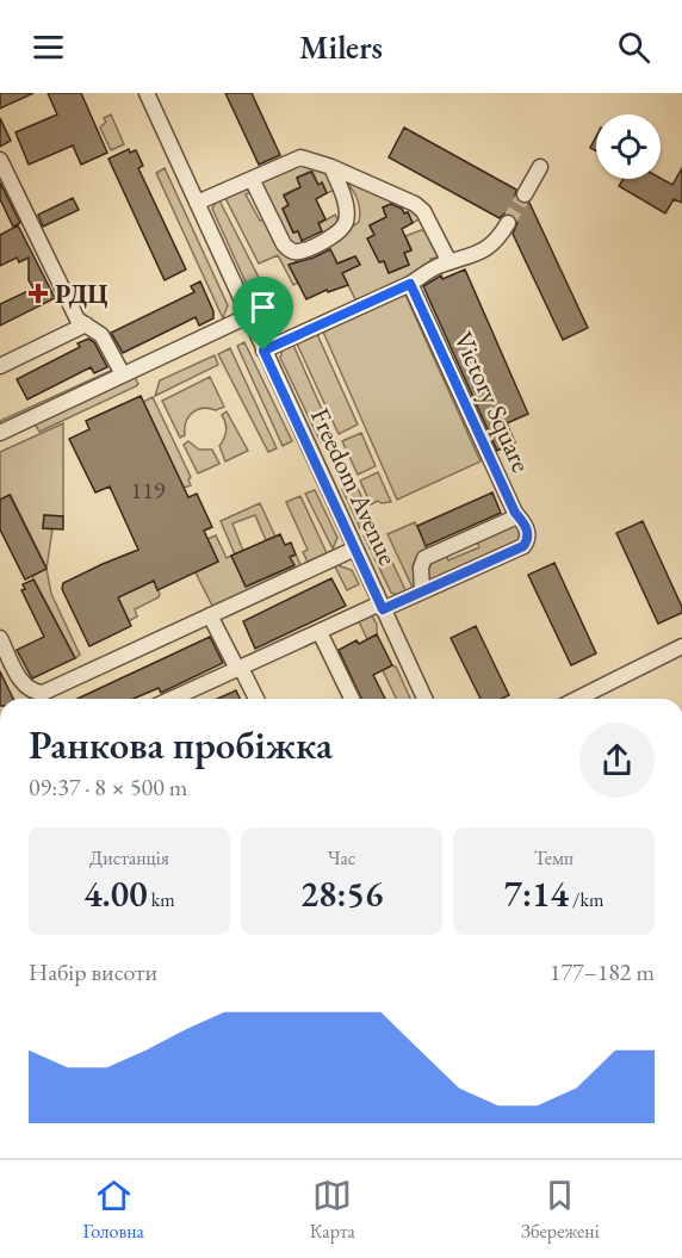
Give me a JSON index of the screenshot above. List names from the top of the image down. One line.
{"streets":{"street":["Victory Square","Freedom Avenue"]},"crossings":[["Victory Square","Freedom Avenue"]],"places":{"health":["РДЦ"]},"house_numbers":["119"],"page":{"header":"Milers","heading":["Ранкова пробіжка","09:37 · 8 × 500 m"],"stats":[["Дистанція","4.00 km"],["Час","28:56"],["Темп","7:14 /km"]],"chart":["Набір висоти","177–182 m"],"tabs":["Головна","Карта","Збережені"]}}
